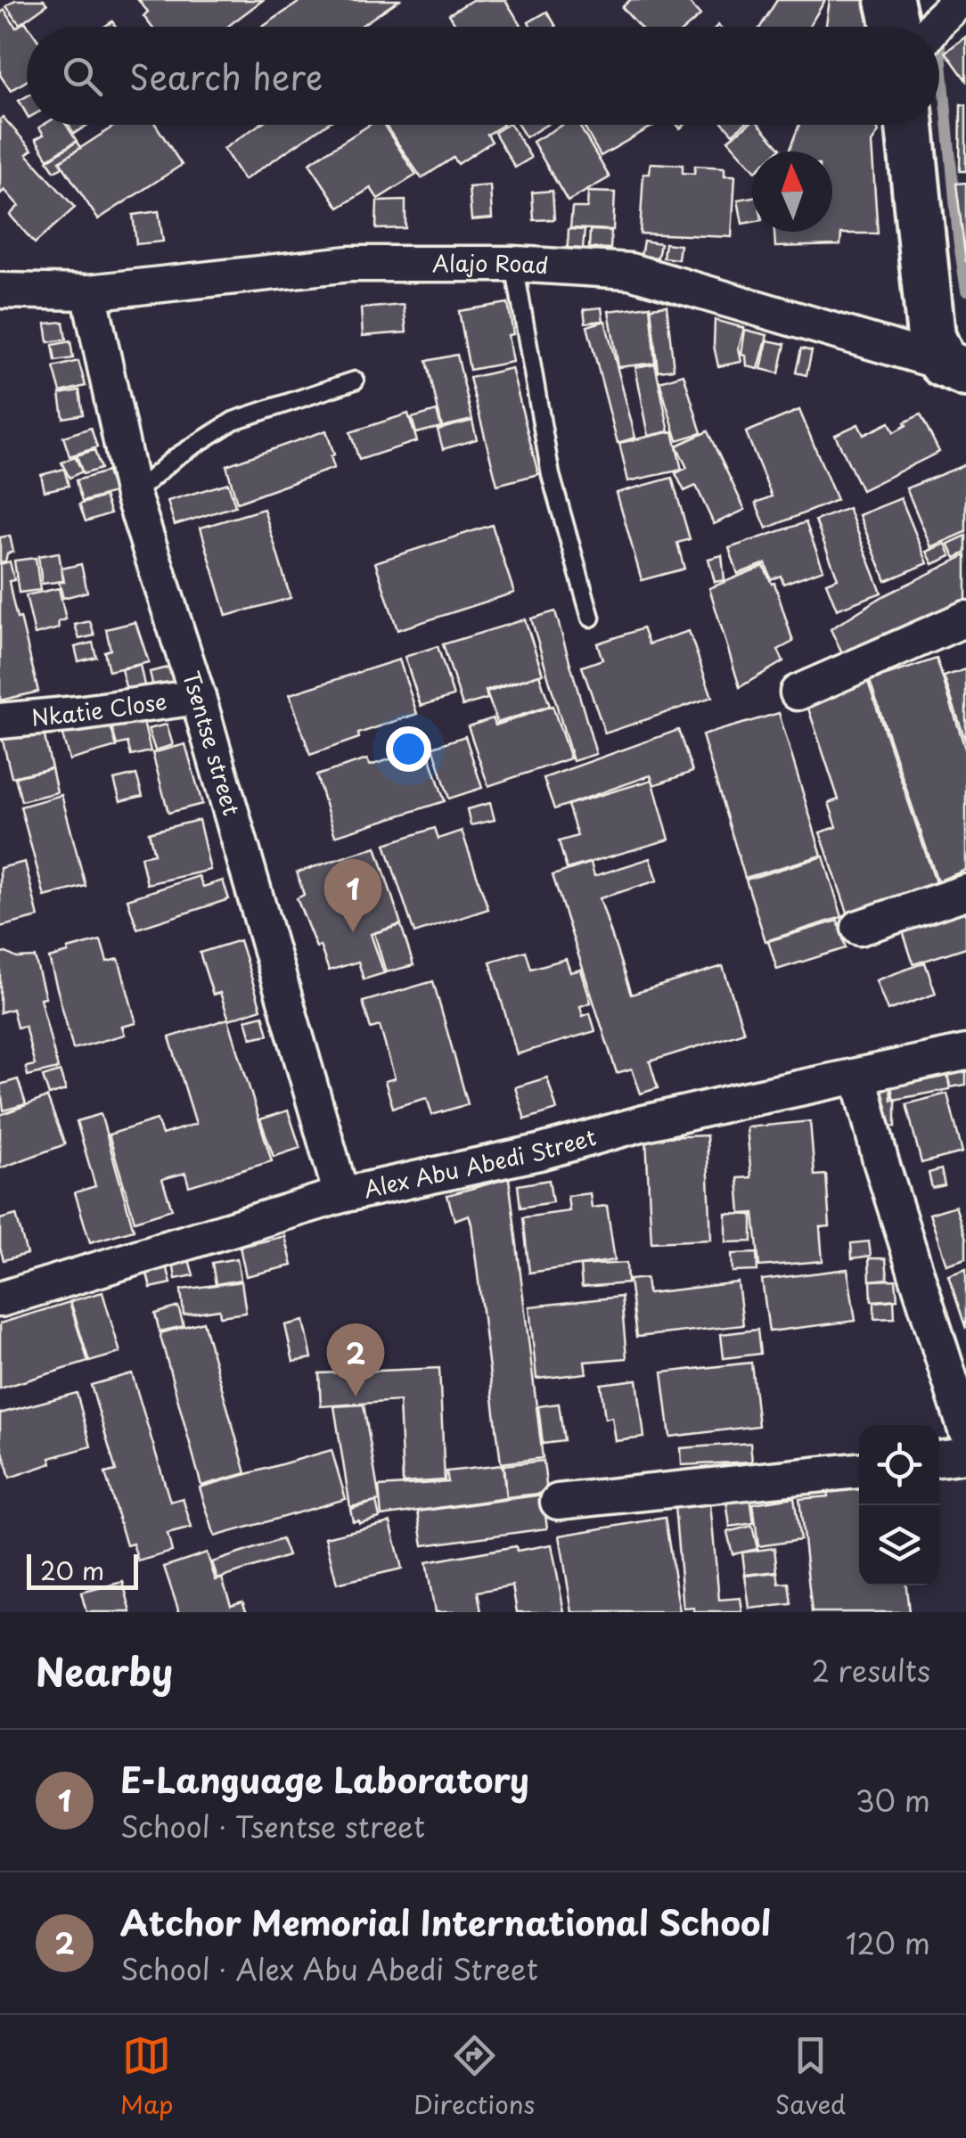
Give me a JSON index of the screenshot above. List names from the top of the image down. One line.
{"streets":{"street":["Alajo Road","Nkatie Close","Tsentse street","Alex Abu Abedi Street"]},"crossings":[["Alajo Road","Tsentse street"],["Nkatie Close","Tsentse street"],["Tsentse street","Alex Abu Abedi Street"]],"scale_bar":"20 m","north":"top","page":{"search":"Search here","pins":["1","2"],"scale":"20 m","heading":["Nearby","2 results"],"list":[{"mark":"1","name":"E-Language Laboratory","note":"School · Tsentse street","value":"30 m"},{"mark":"2","name":"Atchor Memorial International School","note":"School · Alex Abu Abedi Street","value":"120 m"}],"nav":["Map","Directions","Saved"]}}
